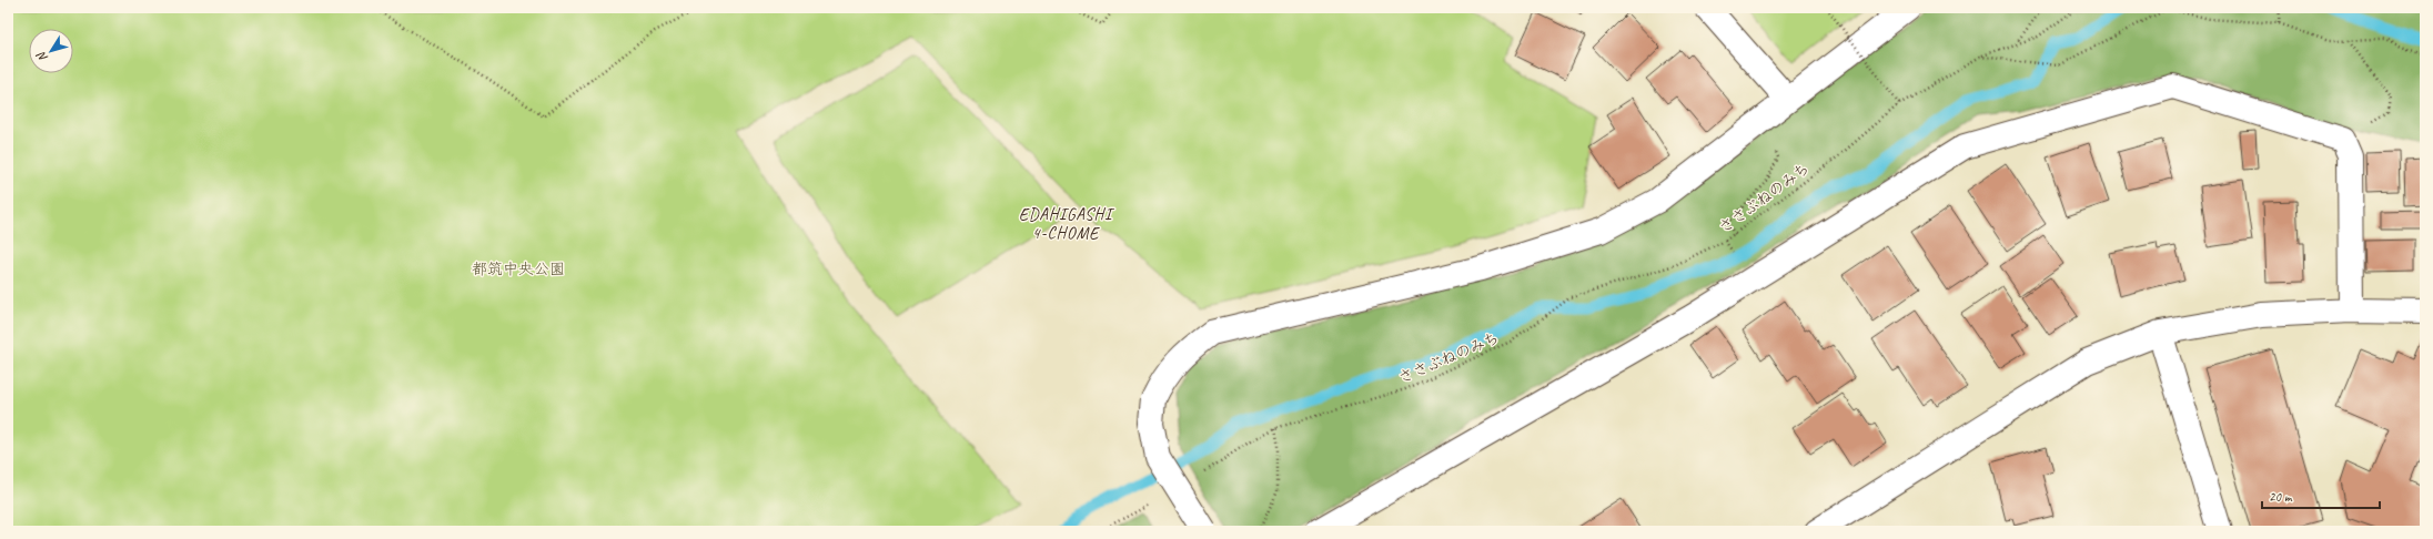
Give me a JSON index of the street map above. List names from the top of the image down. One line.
{"streets":{"path":["ささぶねのみち"]},"districts":["EDAHIGASHI 4-CHOME"],"parks":["都筑中央公園"],"scale_bar":"20 m","north":"bottom left"}
